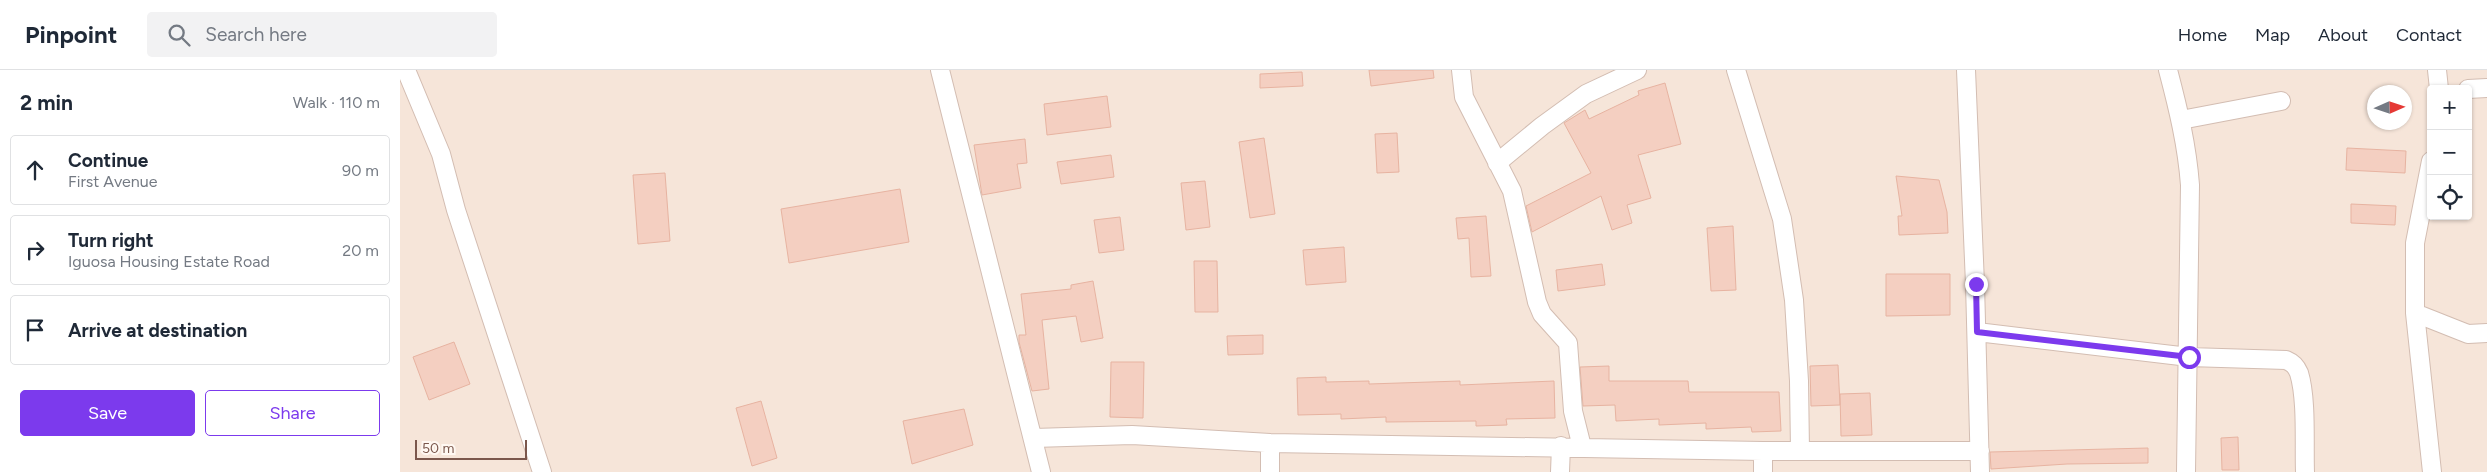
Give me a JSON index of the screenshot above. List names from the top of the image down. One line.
{"scale_bar":"50 m","north":"right","page":{"header":"Pinpoint","search":"Search here","nav":["Home","Map","About","Contact"],"heading":["2 min","Walk · 110 m"],"map_buttons":["+","−"],"list":[["Continue","First Avenue","90 m"],["Turn right","Iguosa Housing Estate Road","20 m"],"Arrive at destination"],"buttons":["Save","Share"],"scale":"50 m"}}
